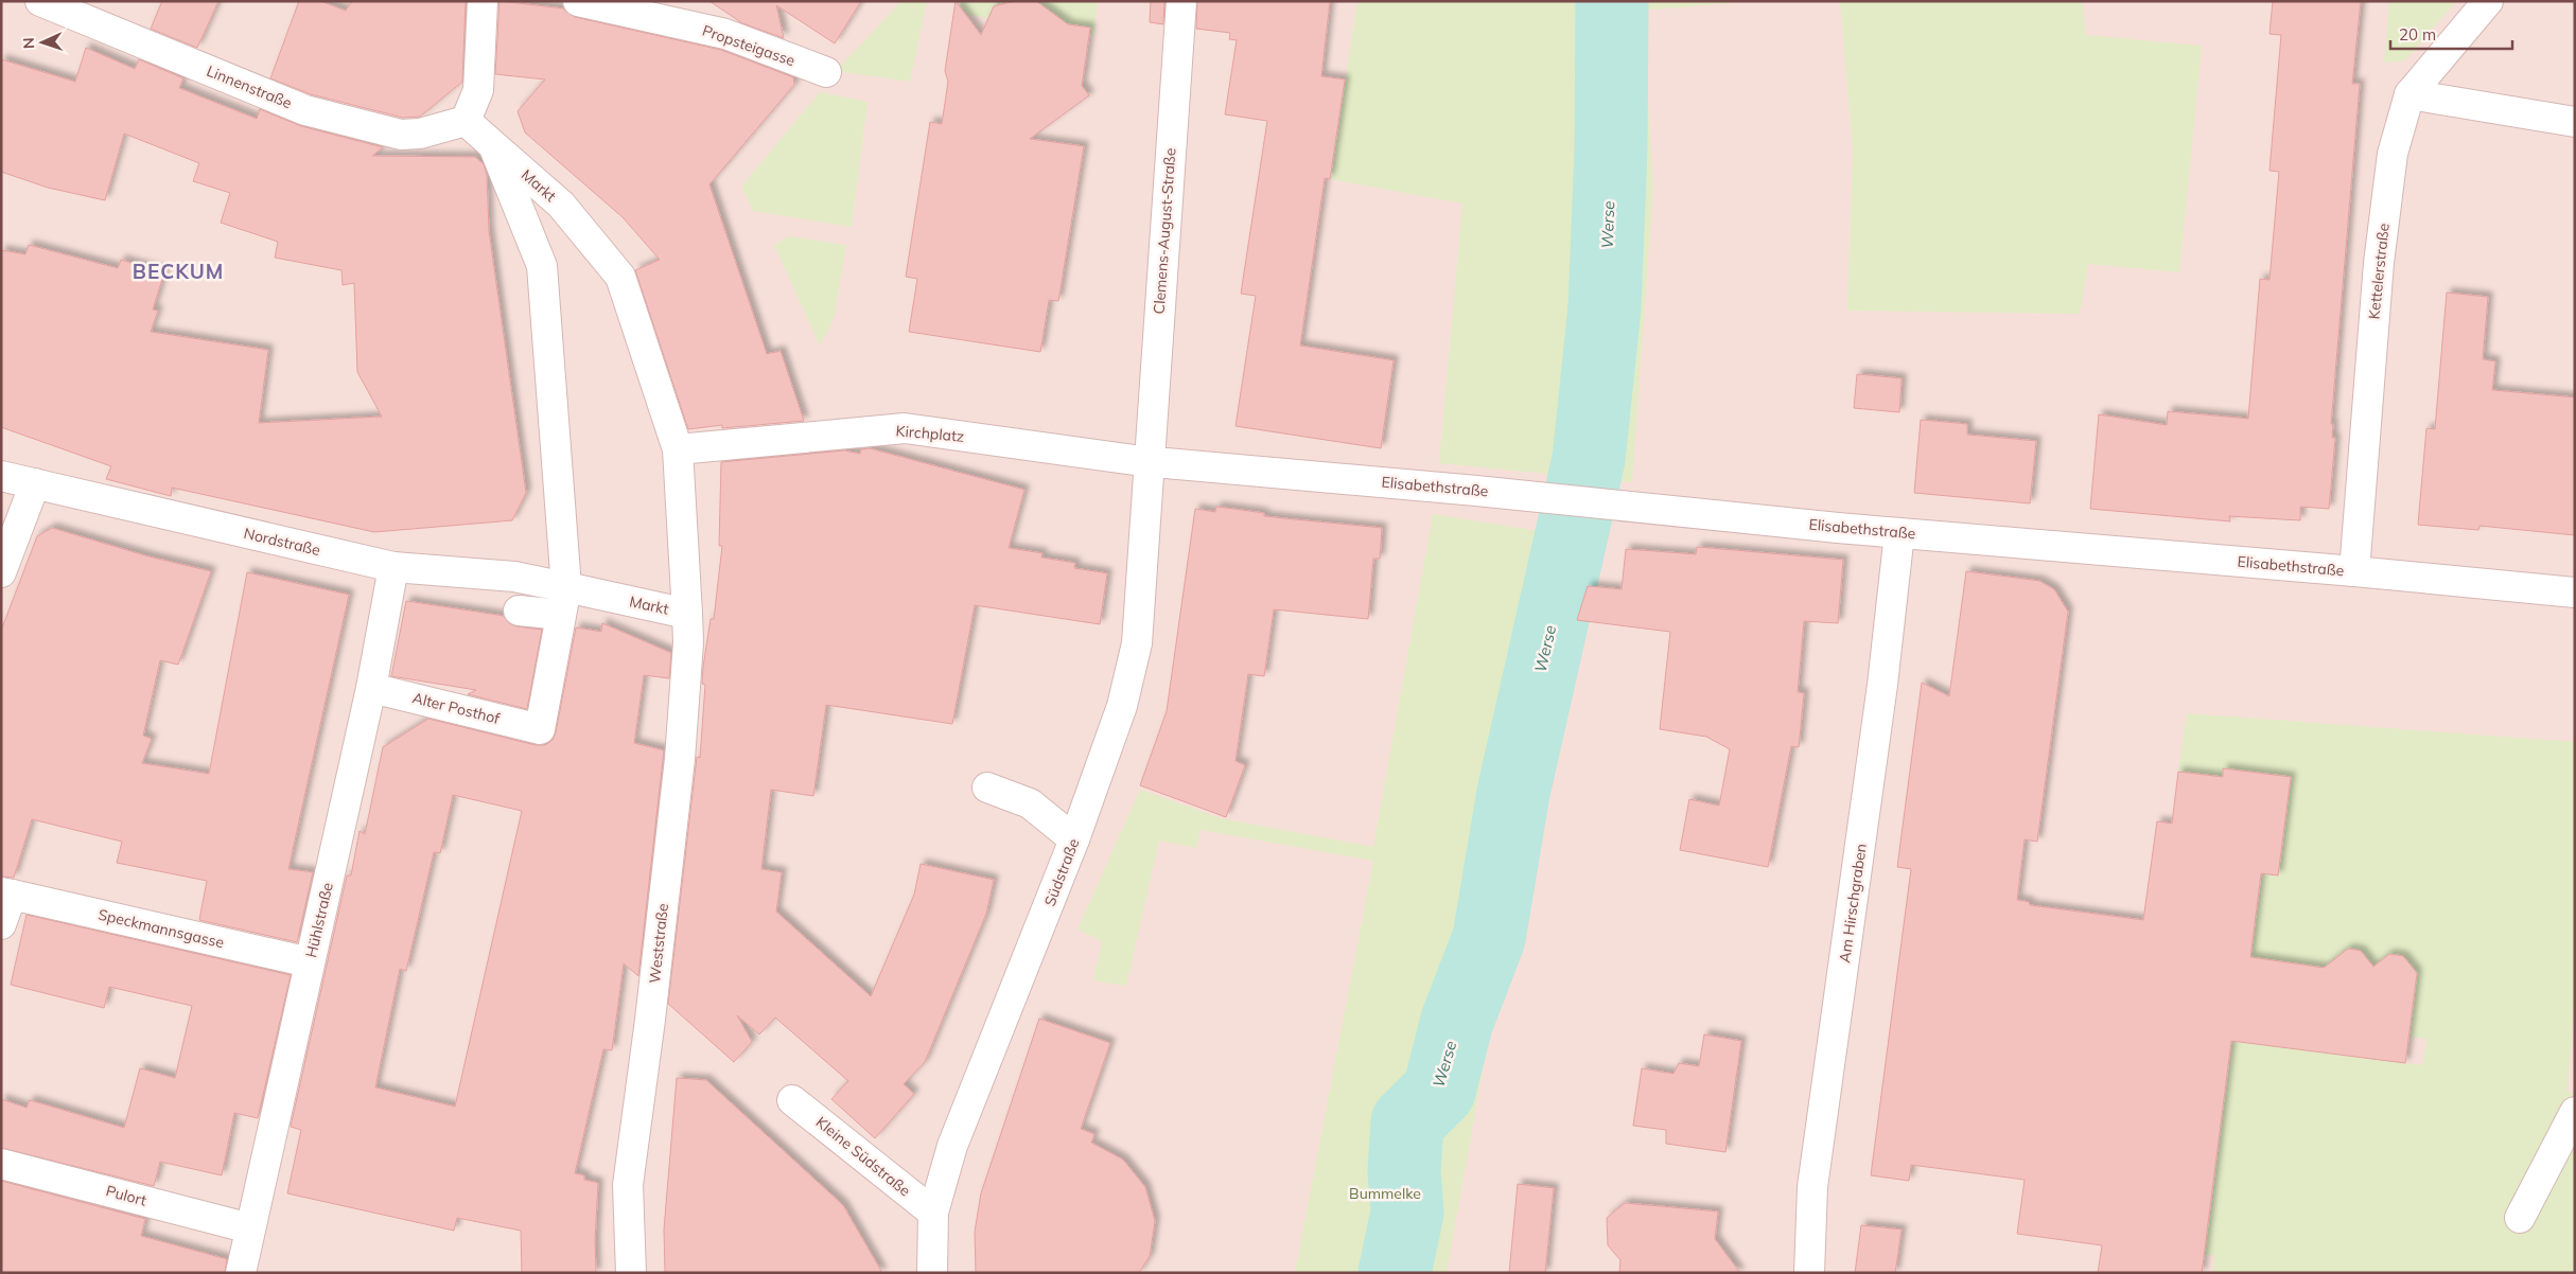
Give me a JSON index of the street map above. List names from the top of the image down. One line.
{"streets":{"street":["Propsteigasse","Linnenstraße","Markt","Clemens-August-Straße","Kettelerstraße","Kirchplatz","Elisabethstraße","Nordstraße","Alter Posthof","Südstraße","Am Hirschgraben","Hühlstraße","Speckmannsgasse","Weststraße","Kleine Südstraße","Pulort"]},"crossings":[["Linnenstraße","Markt"],["Markt","Kirchplatz"],["Markt","Nordstraße"],["Markt","Alter Posthof"],["Markt","Weststraße"],["Clemens-August-Straße","Kirchplatz"],["Clemens-August-Straße","Elisabethstraße"],["Clemens-August-Straße","Südstraße"],["Kettelerstraße","Elisabethstraße"],["Kirchplatz","Elisabethstraße"],["Kirchplatz","Südstraße"],["Elisabethstraße","Südstraße"],["Elisabethstraße","Am Hirschgraben"],["Nordstraße","Alter Posthof"],["Nordstraße","Hühlstraße"],["Alter Posthof","Hühlstraße"],["Südstraße","Kleine Südstraße"],["Hühlstraße","Speckmannsgasse"],["Hühlstraße","Pulort"]],"districts":["BECKUM"],"water":["Werse"],"parks":["Bummelke"],"scale_bar":"20 m","north":"left"}
